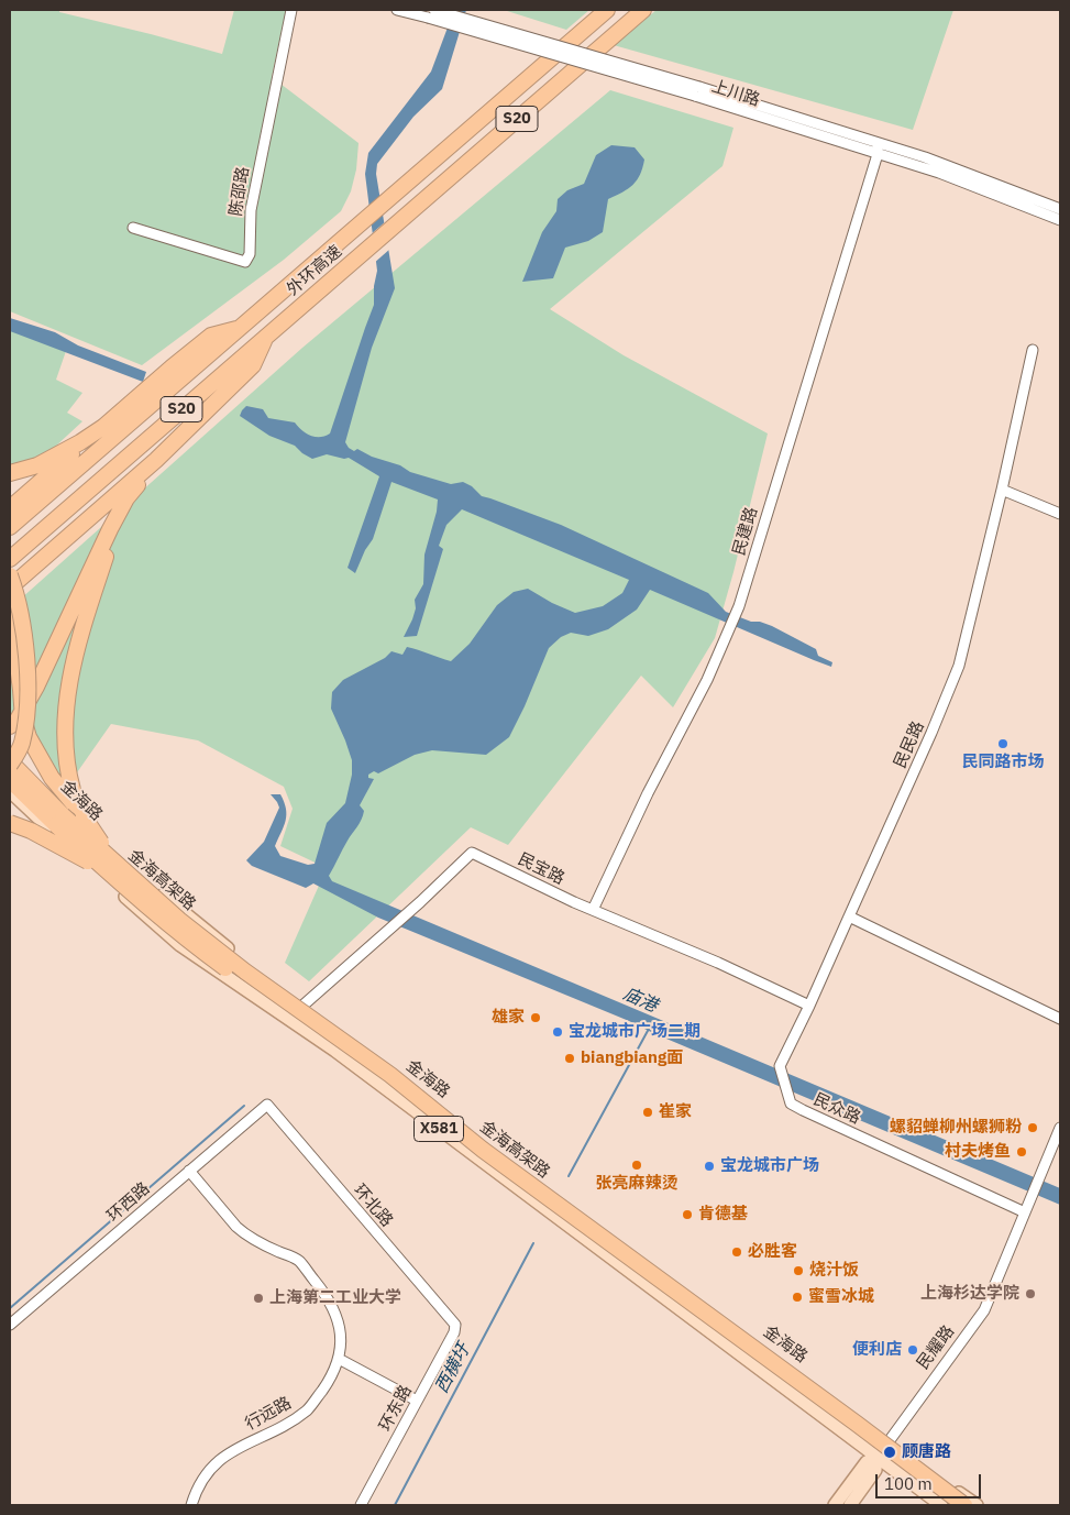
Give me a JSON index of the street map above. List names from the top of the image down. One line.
{"streets":{"highway":["S20","外环高速","金海高架路"],"main road":["金海路","X581","民耀路"],"street":["上川路","陈邵路","民建路","民民路","民宝路","民众路","环西路","环北路","环东路","行远路"]},"crossings":[["上川路","民建路"],["民建路","民宝路"],["民民路","民众路"],["金海路","民宝路"],["金海路","民耀路"],["民宝路","民众路"],["民众路","民耀路"],["环西路","环北路"],["环西路","行远路"],["环北路","环东路"]],"water":["庙港","西横圩"],"places":["民同路市场","雄家","宝龙城市广场二期","biangbiang面","崔家","螺貂蝉柳州螺狮粉","村夫烤鱼","张亮麻辣烫","宝龙城市广场","肯德基","必胜客","烧汁饭","上海杉达学院","蜜雪冰城","上海第二工业大学","便利店","顾唐路"],"scale_bar":"100 m"}
